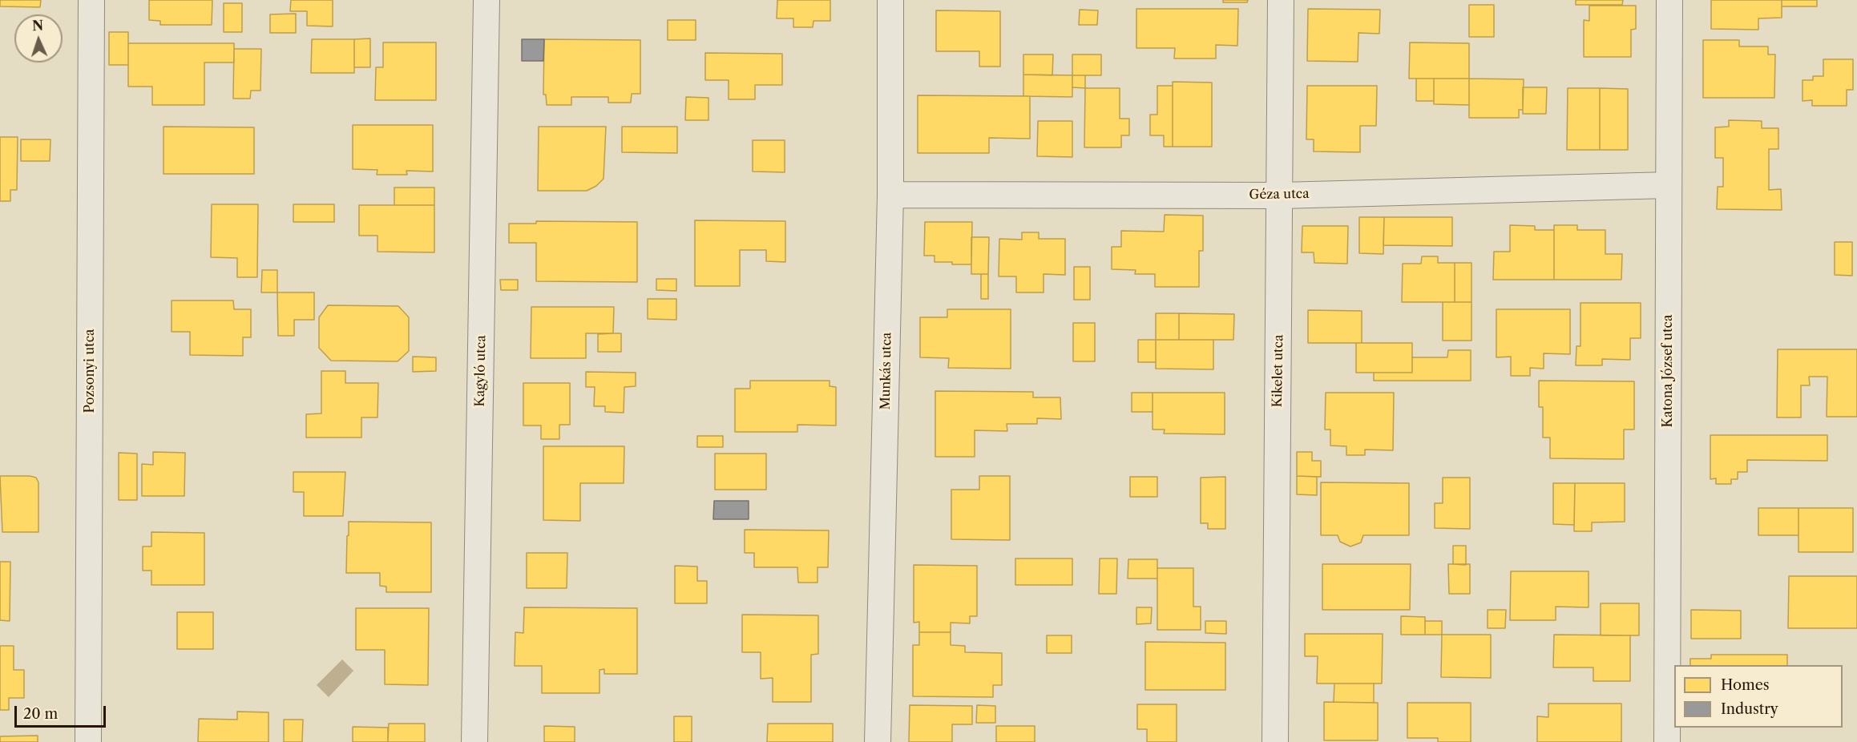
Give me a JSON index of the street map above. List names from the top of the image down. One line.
{"streets":{"street":["Géza utca","Pozsonyi utca","Kagyló utca","Munkás utca","Kikelet utca","Katona József utca"]},"crossings":[["Géza utca","Munkás utca"],["Géza utca","Kikelet utca"],["Géza utca","Katona József utca"]],"legend":["Homes","Industry"],"scale_bar":"20 m","north":"top"}
